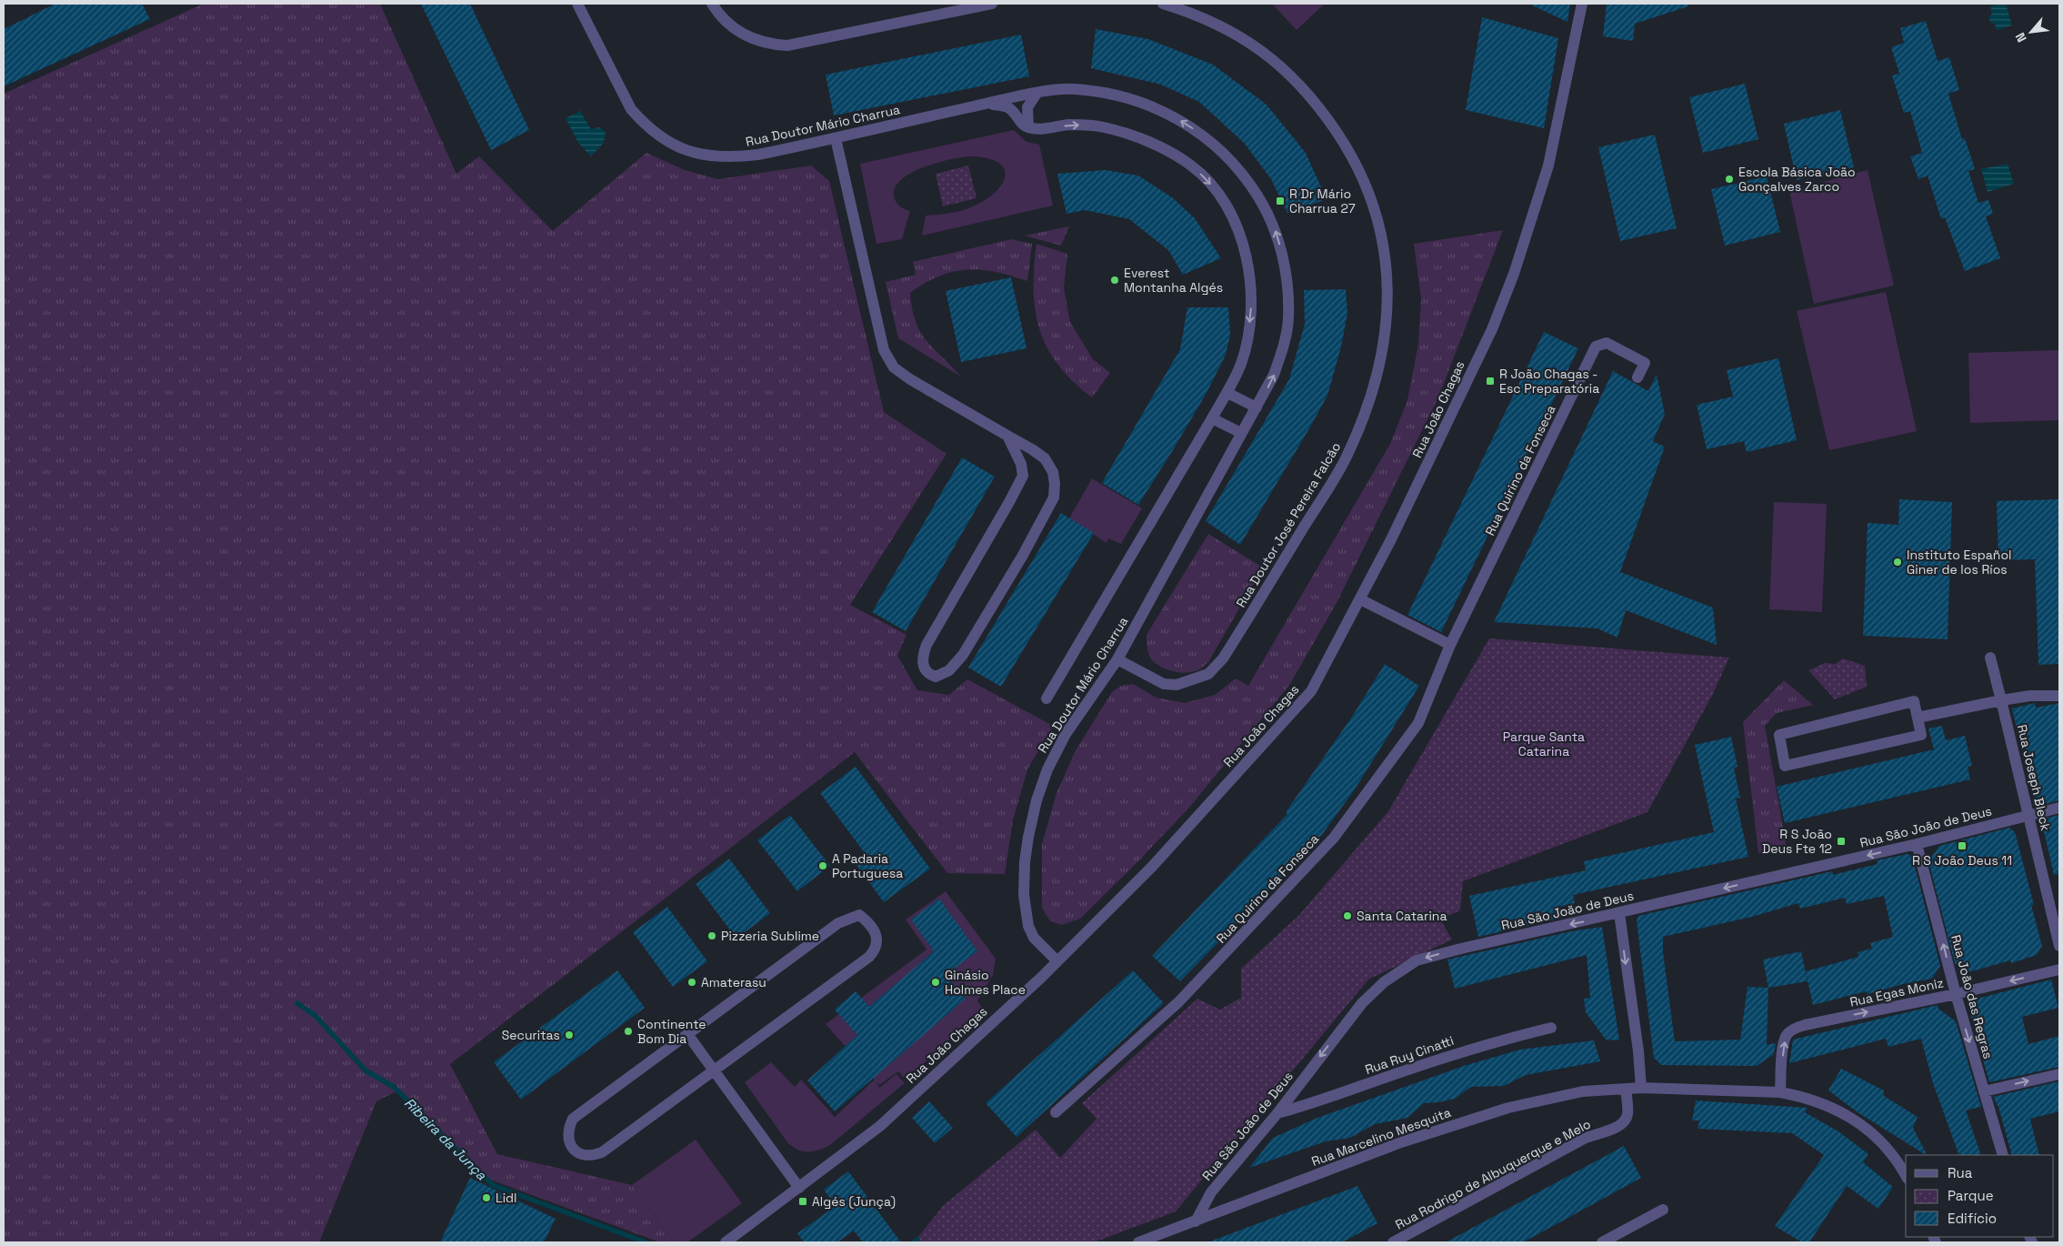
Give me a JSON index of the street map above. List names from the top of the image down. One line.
{"streets":{"street":["Rua Doutor Mário Charrua","Rua João Chagas","Rua Quirino da Fonseca","Rua Doutor José Pereira Falcão","Rua Joseph Bleck","Rua São João de Deus","Rua Egas Moniz","Rua João das Regras","Rua Ruy Cinatti","Rua Marcelino Mesquita","Rua Rodrigo de Albuquerque e Melo"]},"crossings":[["Rua Doutor Mário Charrua","Rua João Chagas"],["Rua Doutor Mário Charrua","Rua Doutor José Pereira Falcão"],["Rua Joseph Bleck","Rua São João de Deus"],["Rua São João de Deus","Rua João das Regras"],["Rua São João de Deus","Rua Ruy Cinatti"],["Rua São João de Deus","Rua Marcelino Mesquita"],["Rua Egas Moniz","Rua João das Regras"],["Rua Egas Moniz","Rua Marcelino Mesquita"],["Rua Marcelino Mesquita","Rua Rodrigo de Albuquerque e Melo"]],"one_way":["Rua São João de Deus"],"water":["Ribeira da Junça"],"parks":["Parque Santa Catarina"],"places":{"other":["Escola Básica João Gonçalves Zarco","Everest Montanha Algés","Instituto Español Giner de los Ríos","A Padaria Portuguesa","Santa Catarina","Pizzeria Sublime","Amaterasu","Ginásio Holmes Place","Continente Bom Dia","Securitas","Lidl"],"transit":["R Dr Mário Charrua 27","R João Chagas - Esc Preparatória","R S João Deus Fte 12","R S João Deus 11","Algés (Junça)"]},"legend":["Rua","Parque","Edifício"],"north":"bottom left"}
